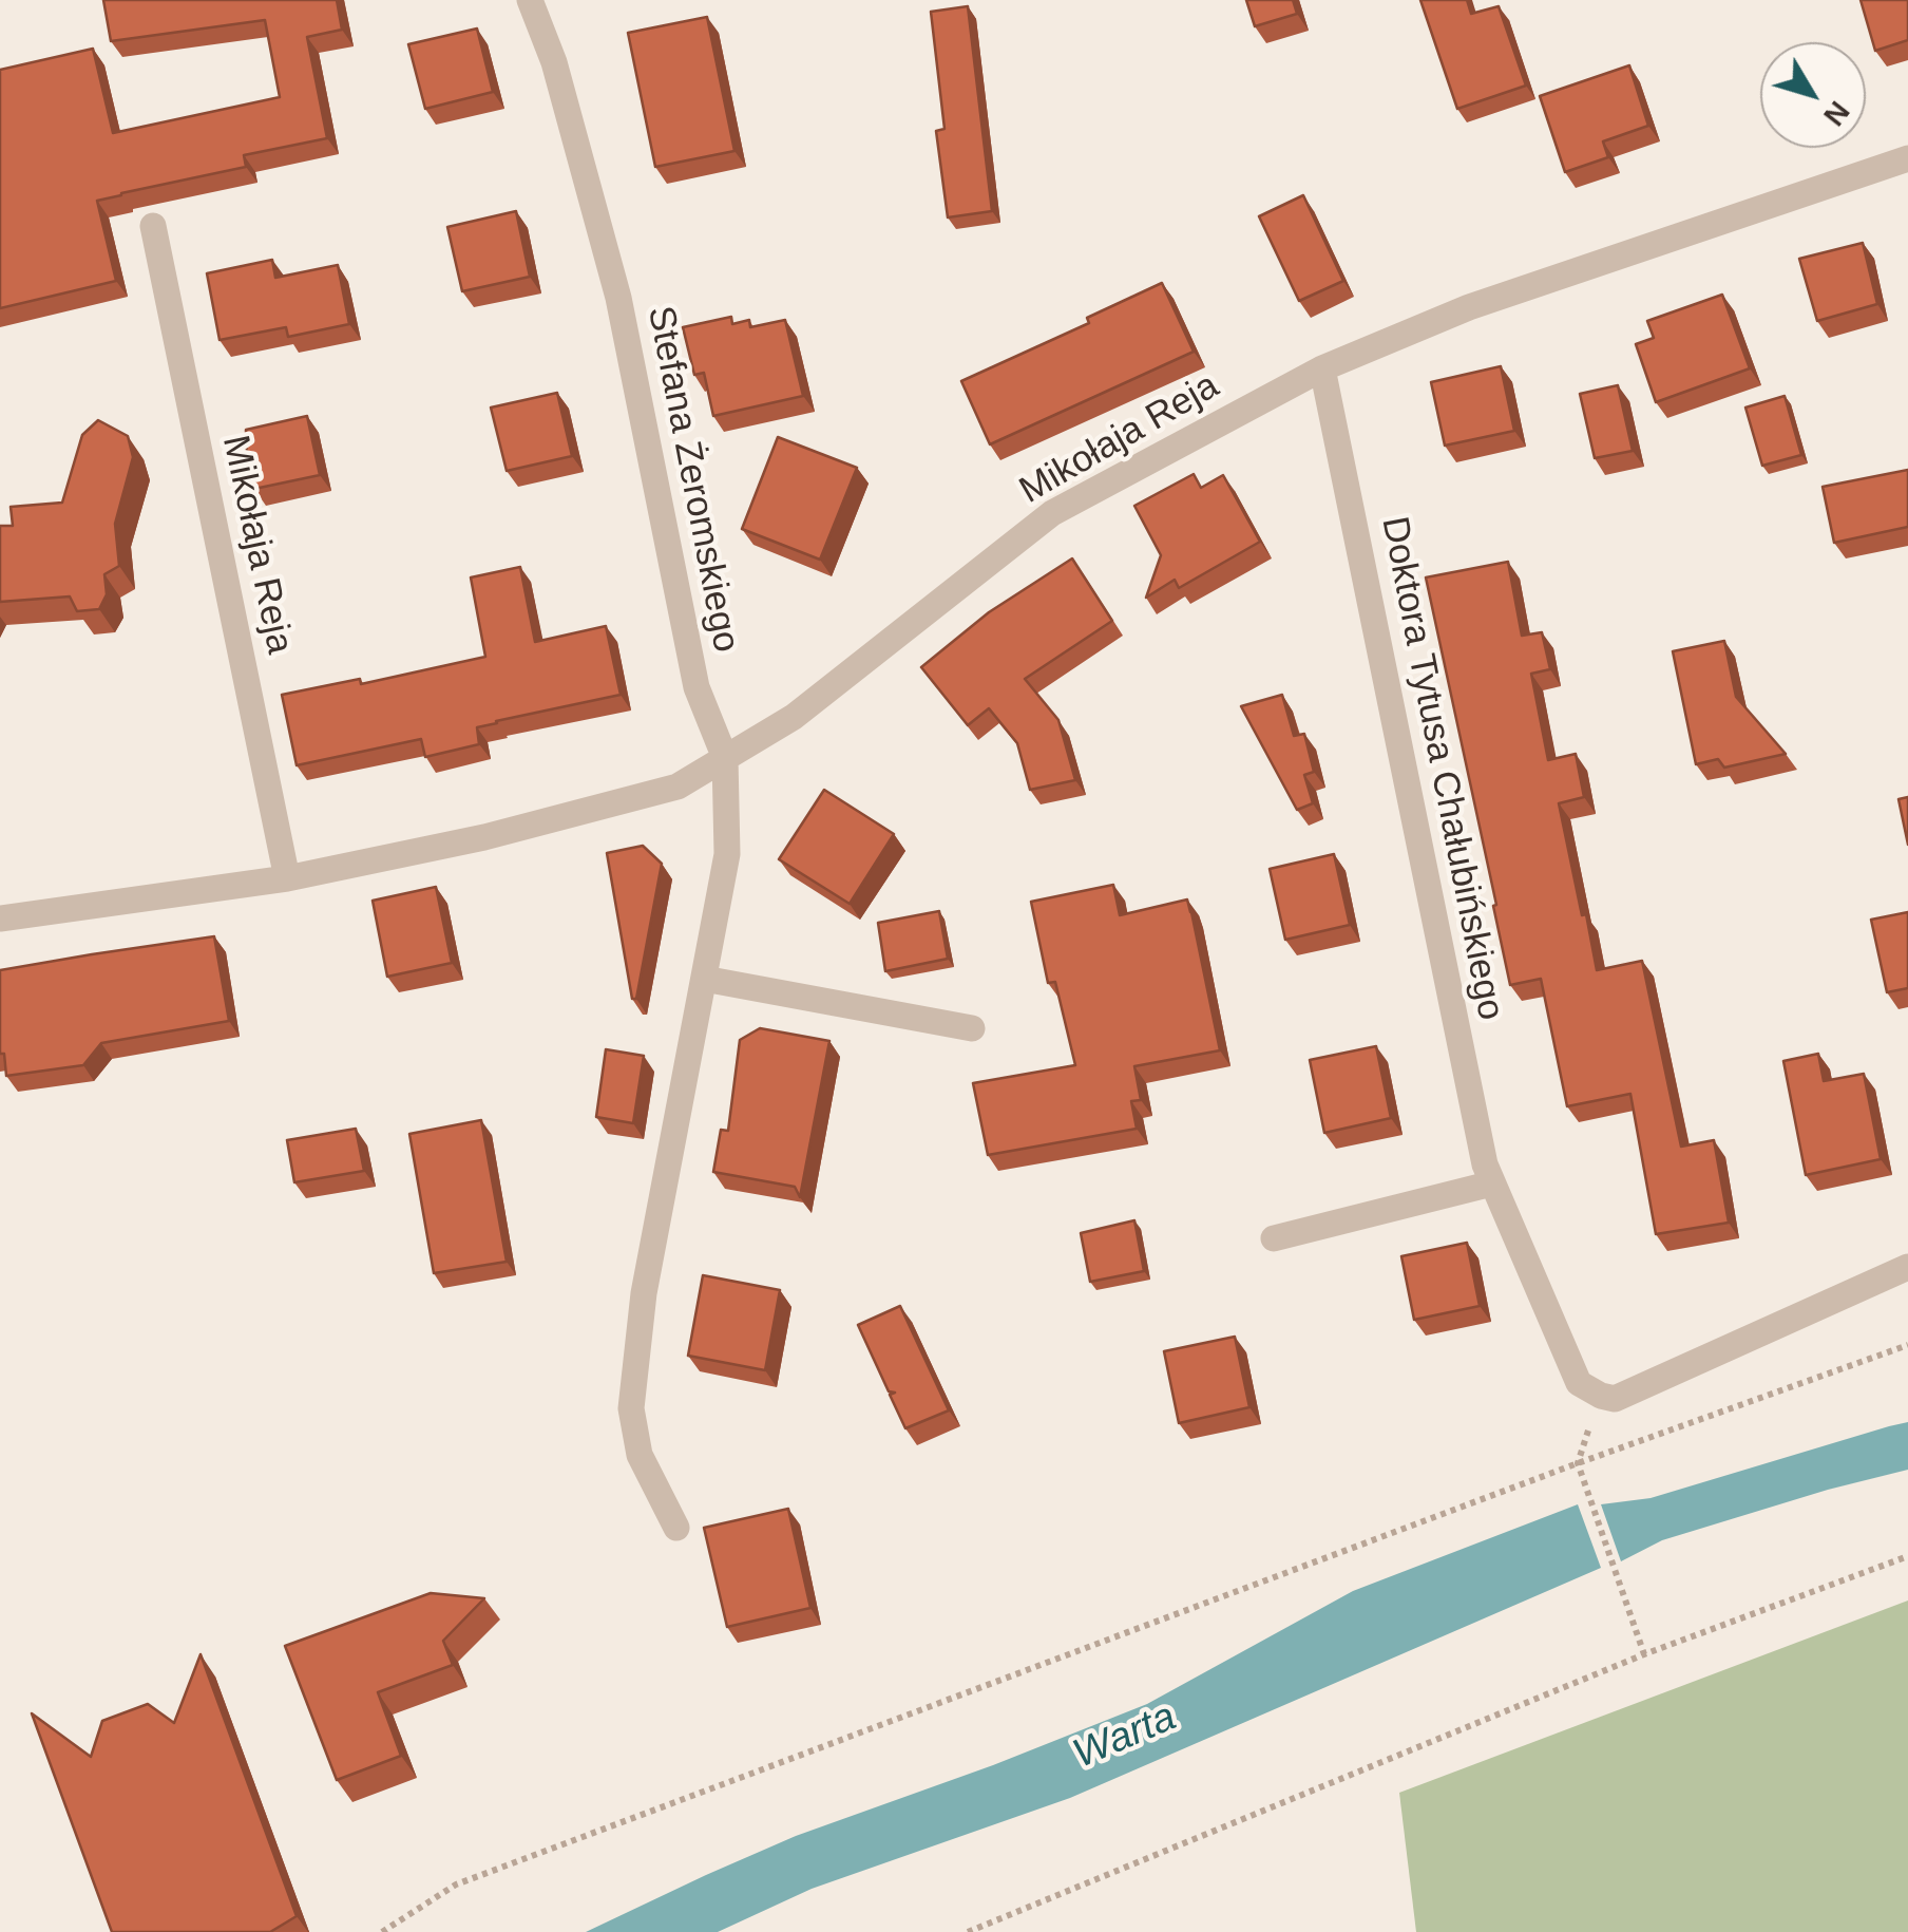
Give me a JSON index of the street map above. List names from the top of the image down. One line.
{"streets":{"street":["Mikołaja Reja","Stefana Żeromskiego","Doktora Tytusa Chałubińskiego"]},"crossings":[["Mikołaja Reja","Stefana Żeromskiego"],["Mikołaja Reja","Doktora Tytusa Chałubińskiego"]],"water":["Warta"],"north":"bottom right"}
